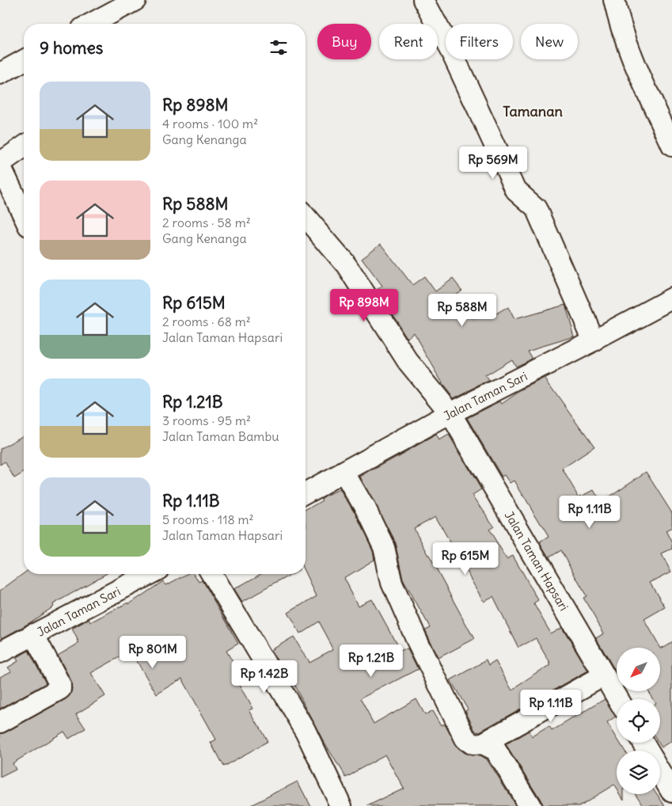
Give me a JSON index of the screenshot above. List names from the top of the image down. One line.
{"streets":{"street":["Jalan Taman Sari","Jalan Taman Hapsari"]},"crossings":[["Jalan Taman Sari","Jalan Taman Hapsari"]],"districts":["Tamanan"],"north":"bottom left","page":{"chip":["Buy","Rent","Filters","New"],"heading":"9 homes","list":[{"name":"Rp 898M","note":"4 rooms · 100 m² · Gang Kenanga"},{"name":"Rp 588M","note":"2 rooms · 58 m² · Gang Kenanga"},{"name":"Rp 615M","note":"2 rooms · 68 m² · Jalan Taman Hapsari"},{"name":"Rp 1.21B","note":"3 rooms · 95 m² · Jalan Taman Bambu"},{"name":"Rp 1.11B","note":"5 rooms · 118 m² · Jalan Taman Hapsari"}],"price":["Rp 569M","Rp 898M","Rp 588M","Rp 1.11B","Rp 615M","Rp 801M","Rp 1.21B","Rp 1.42B","Rp 1.11B"]}}
